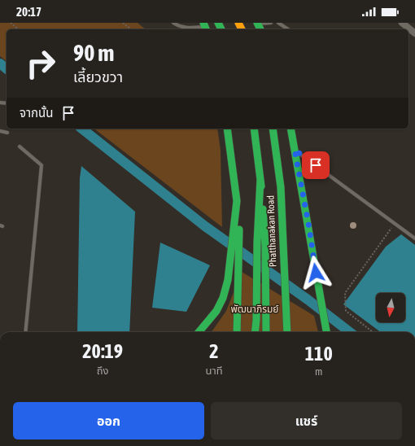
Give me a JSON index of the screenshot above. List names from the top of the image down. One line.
{"streets":{"main road":["Phatthanakan Road"]},"parks":["พัฒนาภิรมย์"],"north":"bottom","page":{"status":"20:17","turn":["90 m","เลี้ยวขวา"],"then":"จากนั้น","eta":["20:19","ถึง","2","นาที","110","m"],"buttons":["ออก","แชร์"]}}
